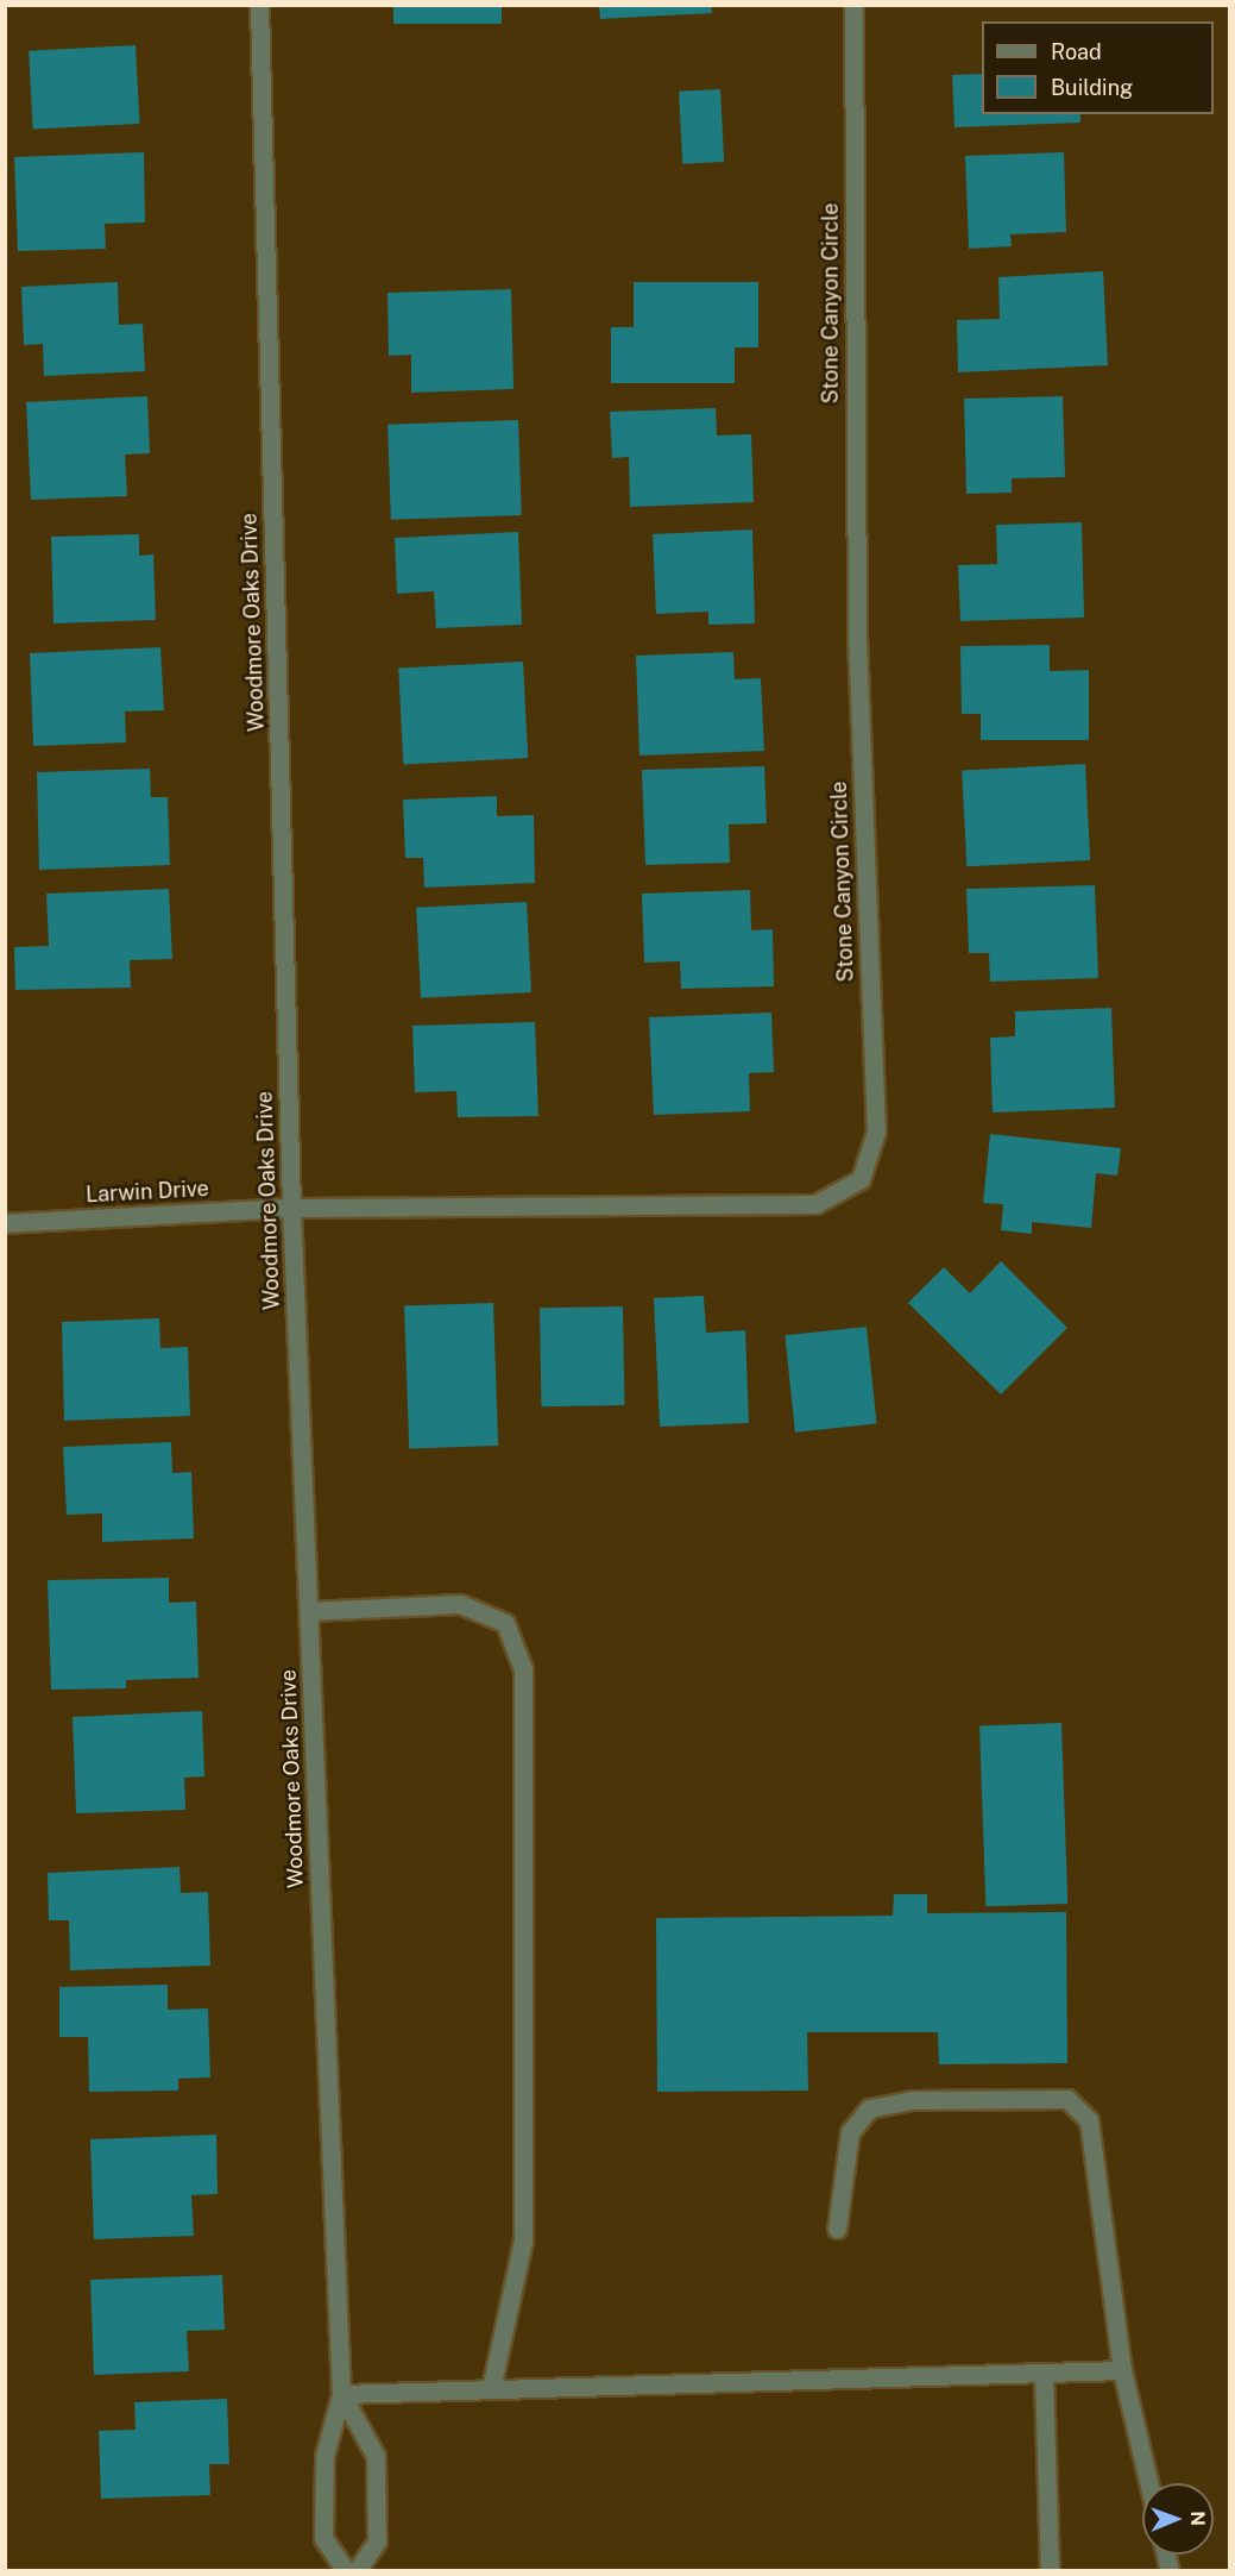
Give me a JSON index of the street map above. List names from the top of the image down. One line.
{"streets":{"street":["Stone Canyon Circle","Woodmore Oaks Drive","Larwin Drive"]},"crossings":[["Stone Canyon Circle","Woodmore Oaks Drive"],["Stone Canyon Circle","Larwin Drive"],["Woodmore Oaks Drive","Larwin Drive"]],"legend":["Road","Building"],"north":"right"}
